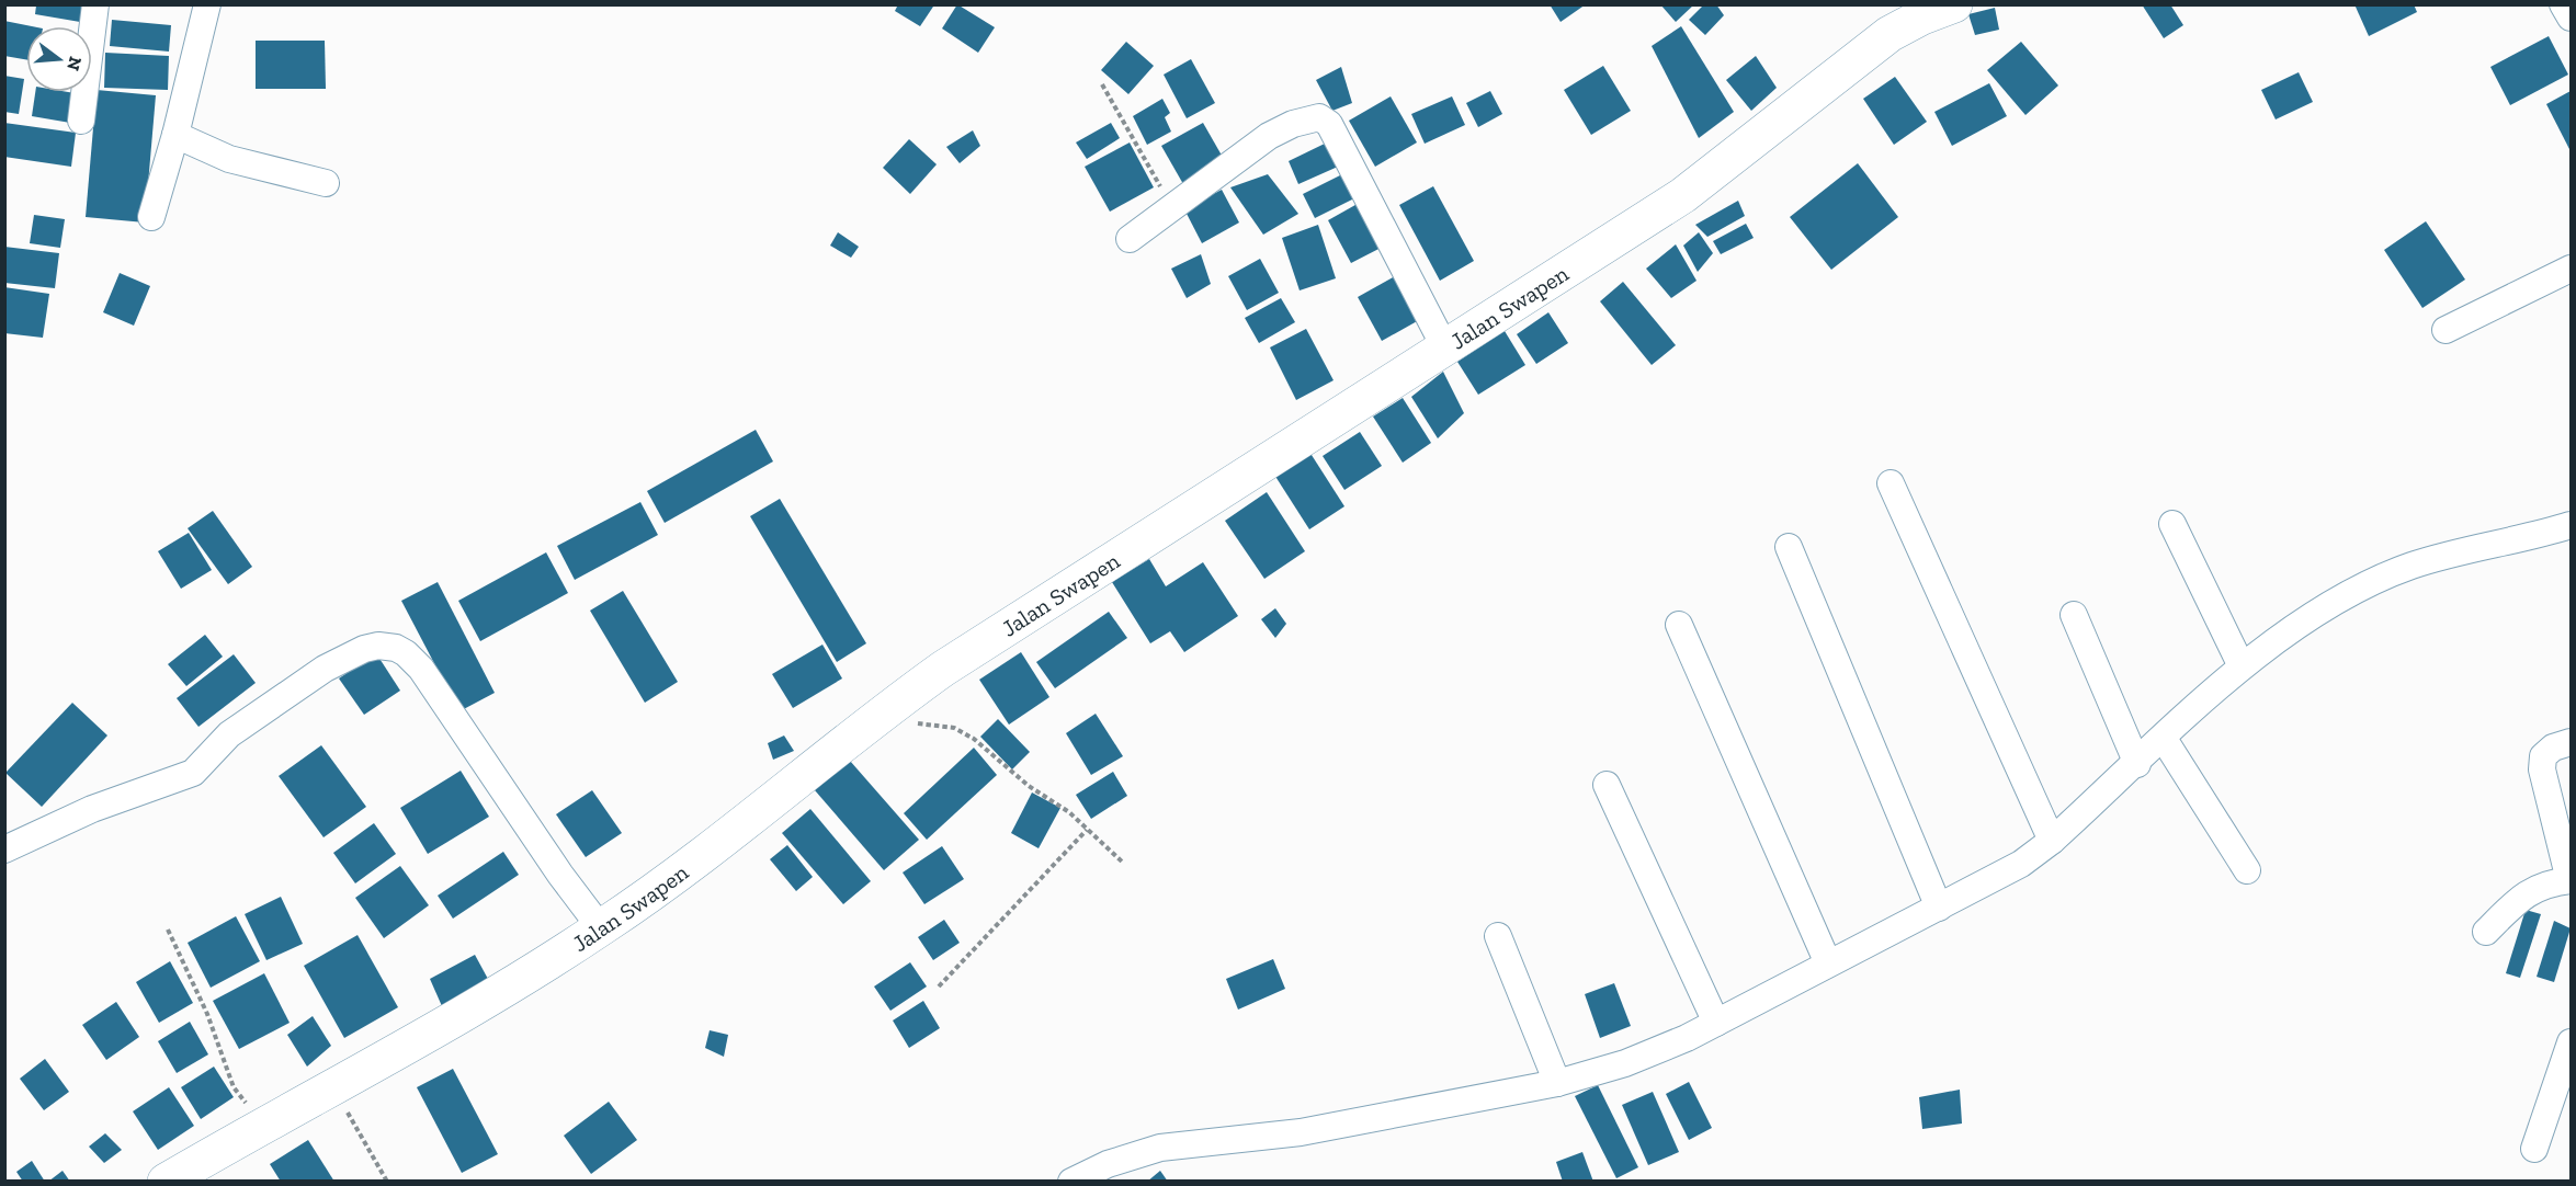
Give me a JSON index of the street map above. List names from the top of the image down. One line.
{"streets":{"main road":["Jalan Swapen"]},"north":"right"}
